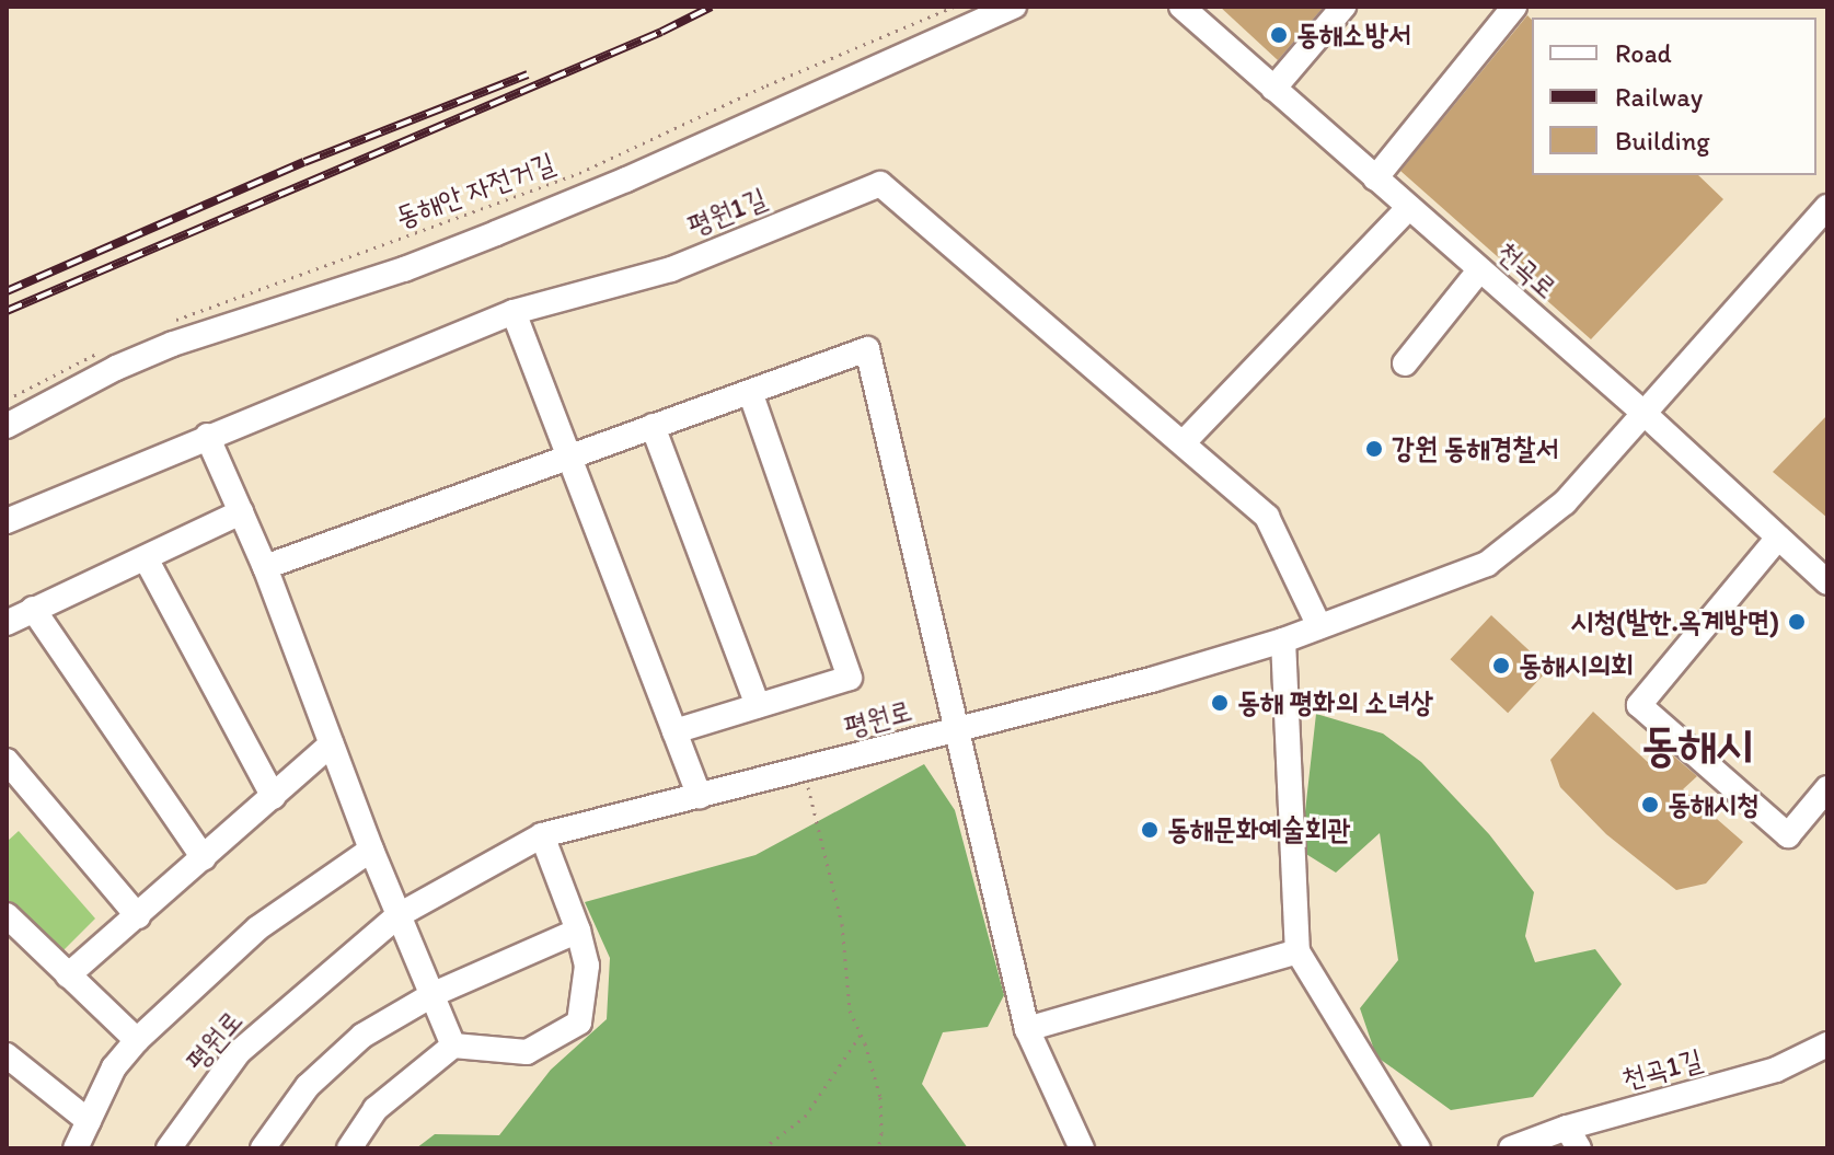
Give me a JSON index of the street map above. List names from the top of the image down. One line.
{"streets":{"street":["평원1길","천곡로","평원로","천곡1길"],"path":["동해안 자전거길"]},"crossings":[["평원1길","평원로"],["천곡로","평원로"]],"districts":["동해시"],"places":["동해소방서","강원 동해경찰서","시청(발한.옥계방면)","동해시의회","동해 평화의 소녀상","동해시청","동해문화예술회관"],"legend":["Road","Railway","Building"]}
